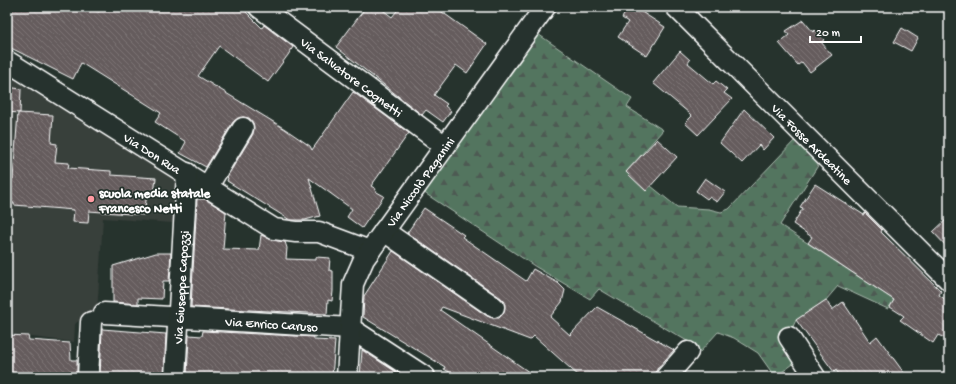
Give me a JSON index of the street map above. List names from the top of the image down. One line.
{"streets":{"street":["Via Salvatore Cognetti","Via Fosse Ardeatine","Via Don Rua","Via Niccolò Paganini","Via Giuseppe Capozzi","Via Enrico Caruso"]},"crossings":[["Via Salvatore Cognetti","Via Niccolò Paganini"],["Via Don Rua","Via Niccolò Paganini"],["Via Don Rua","Via Giuseppe Capozzi"],["Via Niccolò Paganini","Via Enrico Caruso"],["Via Giuseppe Capozzi","Via Enrico Caruso"]],"places":["scuola media statale Francesco Netti"],"scale_bar":"20 m"}
